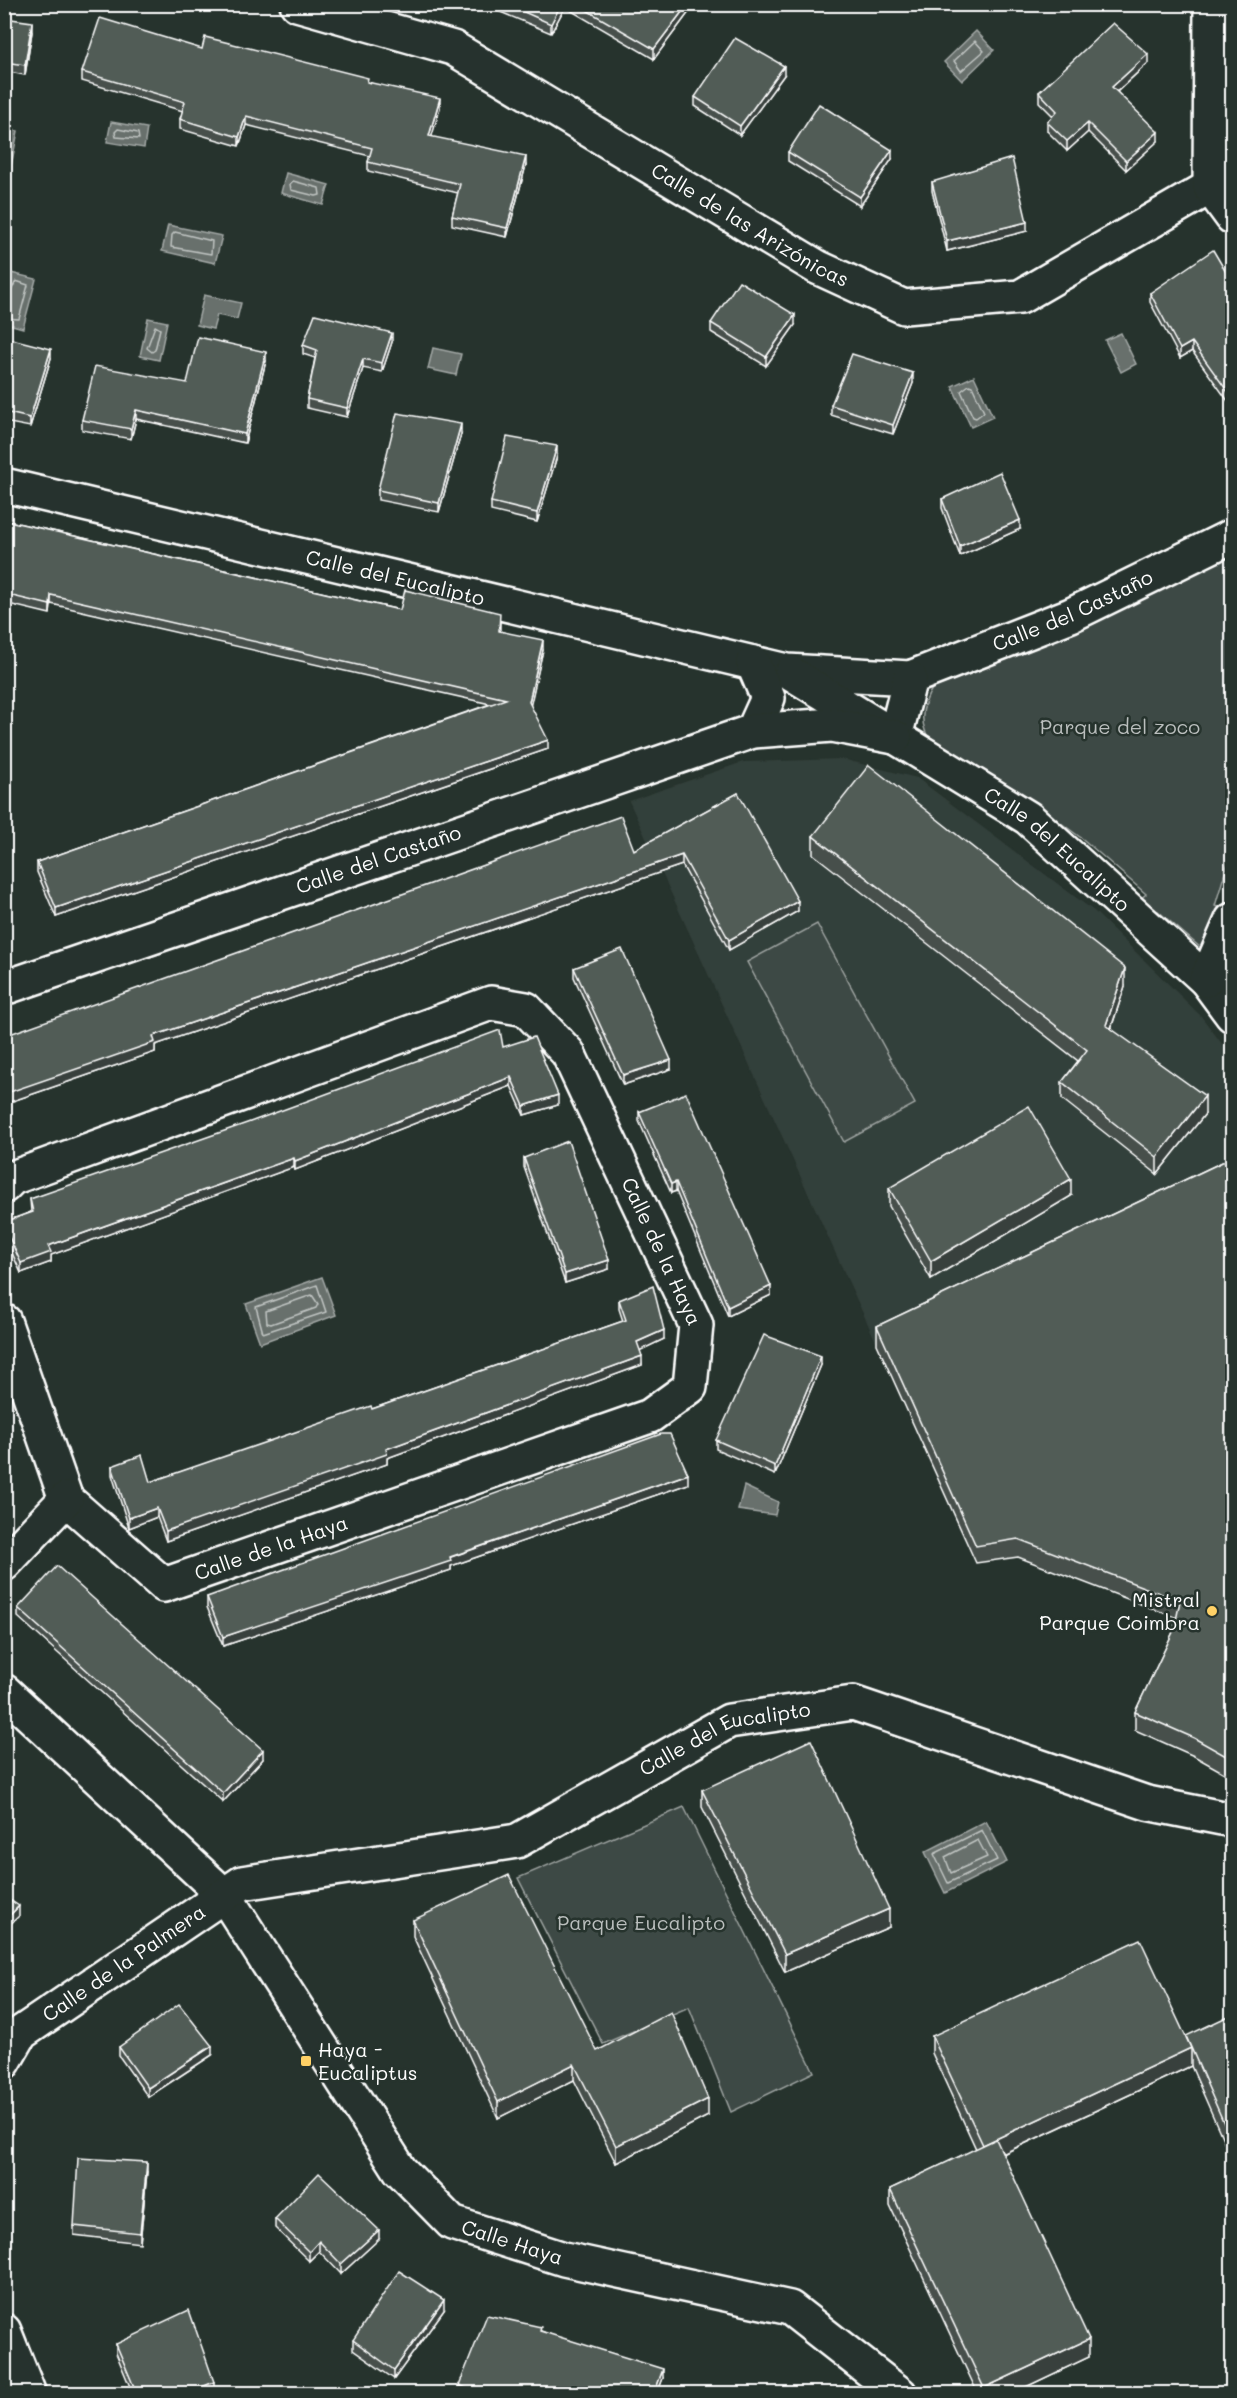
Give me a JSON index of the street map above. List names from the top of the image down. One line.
{"streets":{"street":["Calle de las Arizónicas","Calle del Eucalipto","Calle del Castaño","Calle de la Haya","Calle de la Palmera","Calle Haya"]},"crossings":[["Calle del Eucalipto","Calle del Castaño"],["Calle del Eucalipto","Calle de la Palmera"],["Calle del Eucalipto","Calle Haya"],["Calle de la Palmera","Calle Haya"]],"parks":["Parque del zoco","Parque Eucalipto"],"places":{"other":["Mistral Parque Coimbra"],"transit":["Haya - Eucaliptus"]}}
